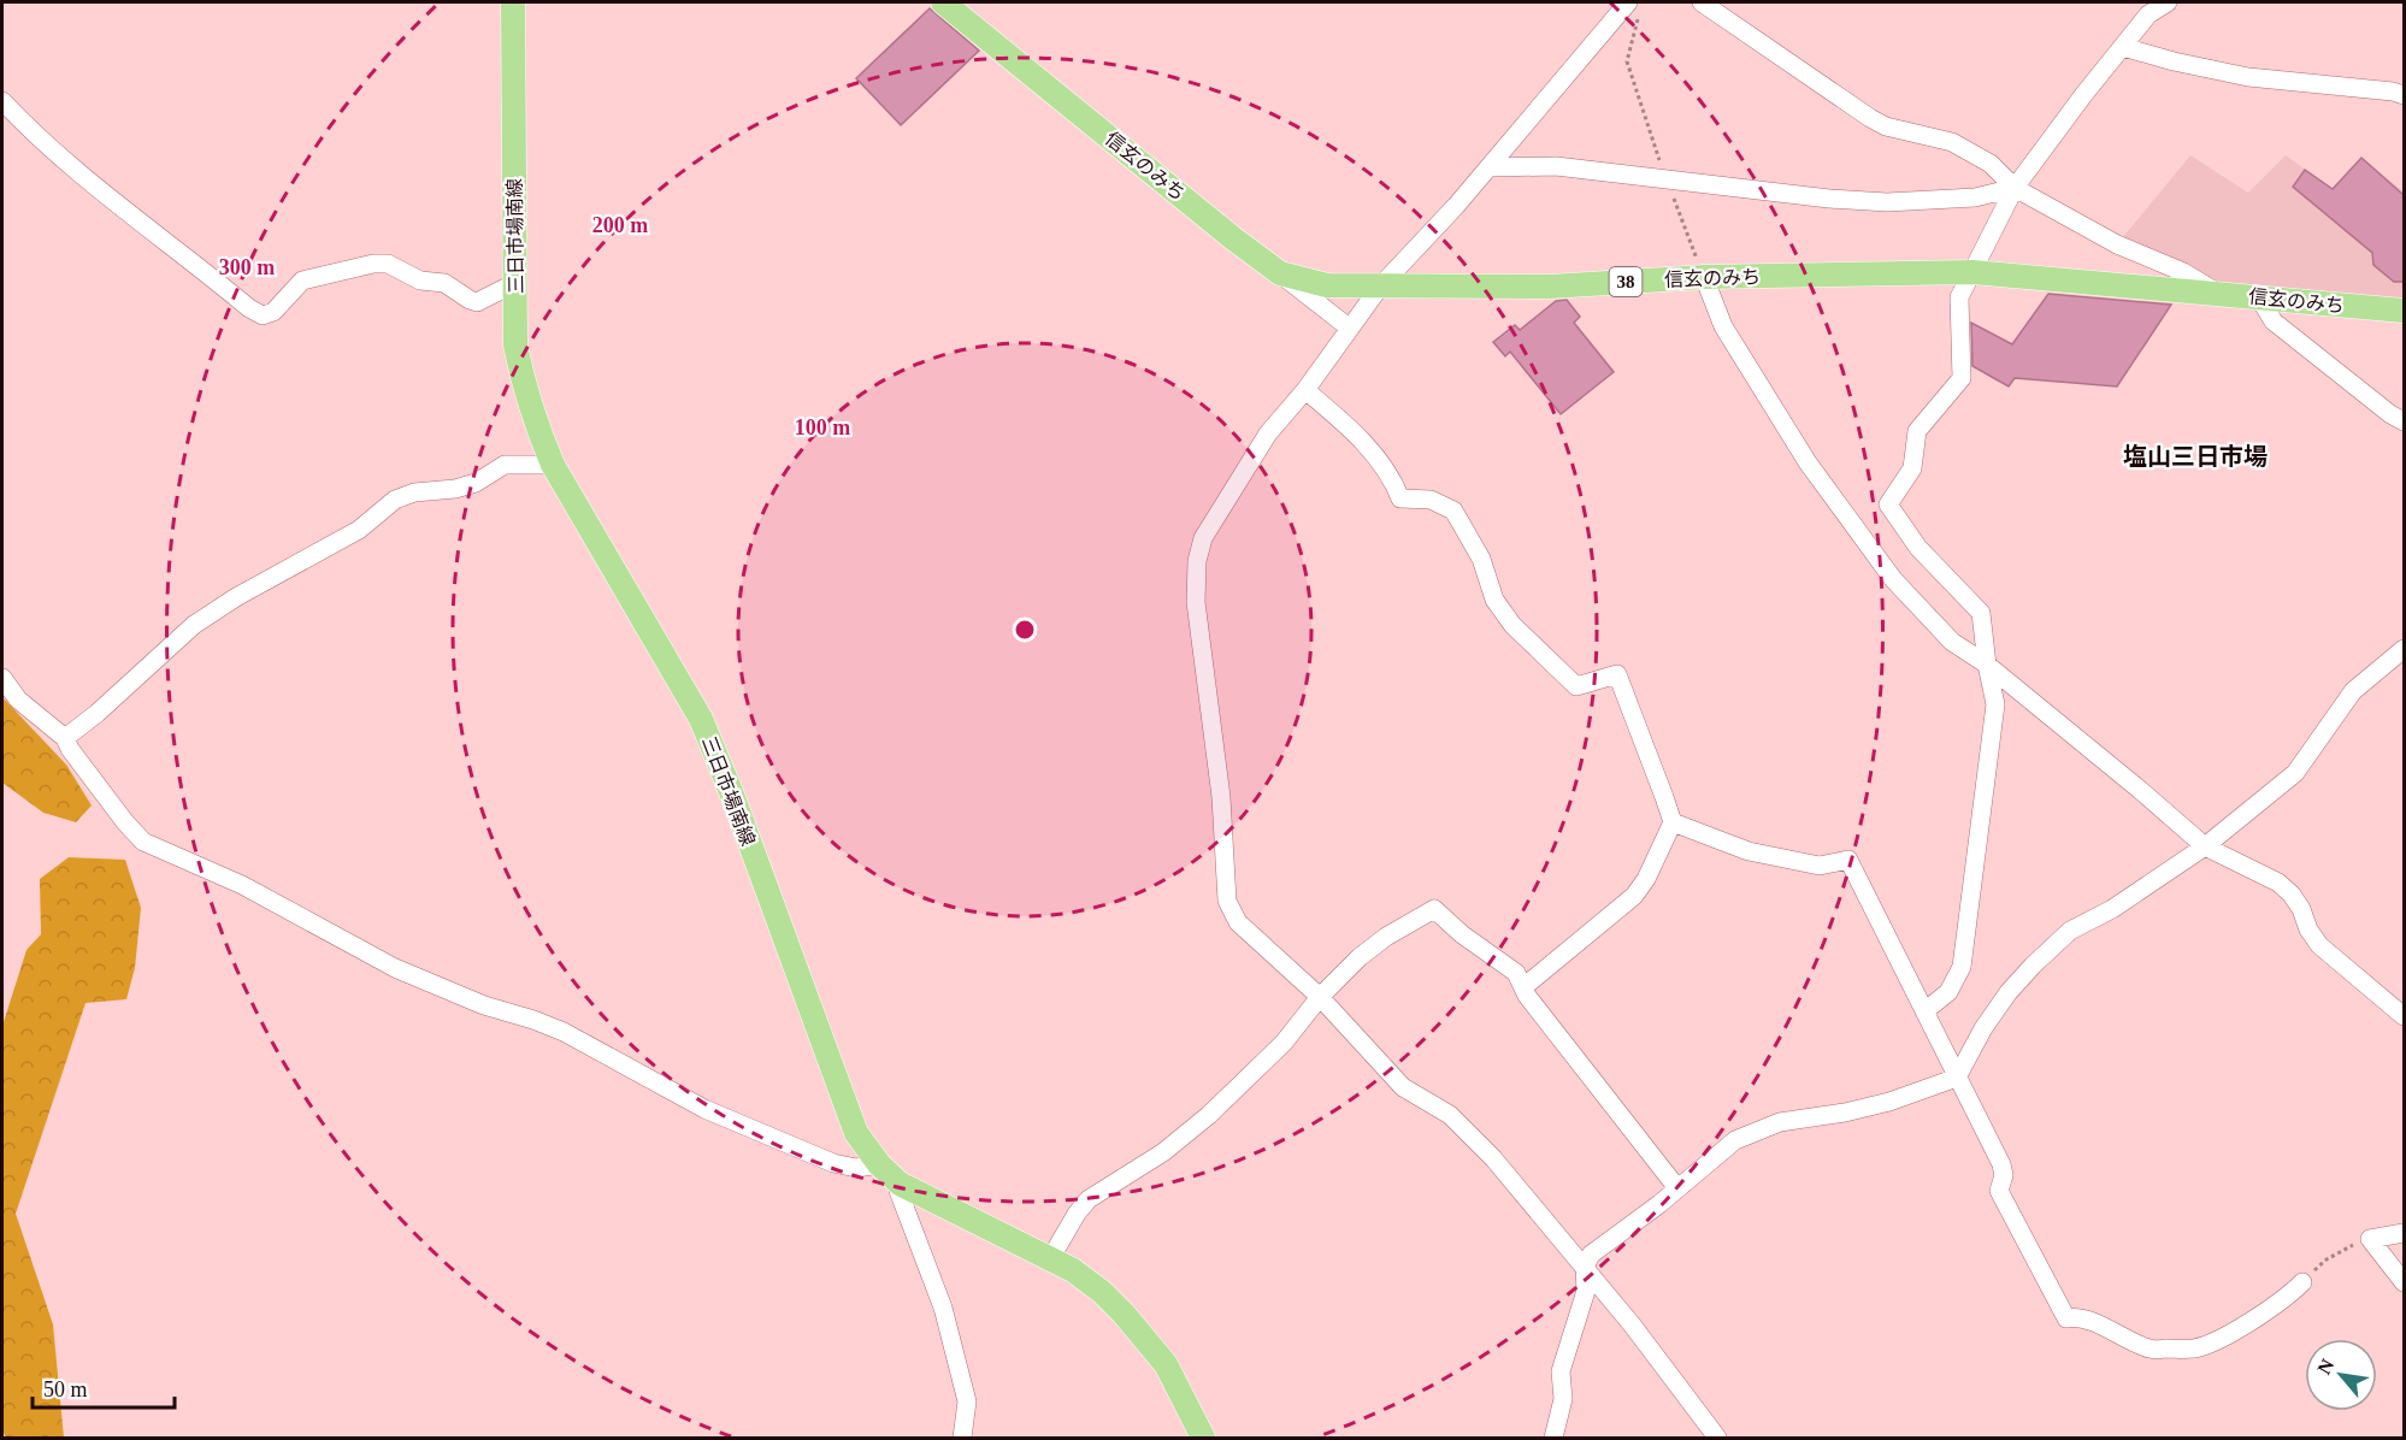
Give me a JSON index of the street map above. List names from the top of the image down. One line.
{"streets":{"main road":["信玄のみち","三日市場南線","38"]},"districts":["塩山三日市場"],"scale_bar":"50 m","north":"top left","rings":["200 m","300 m","100 m"]}
